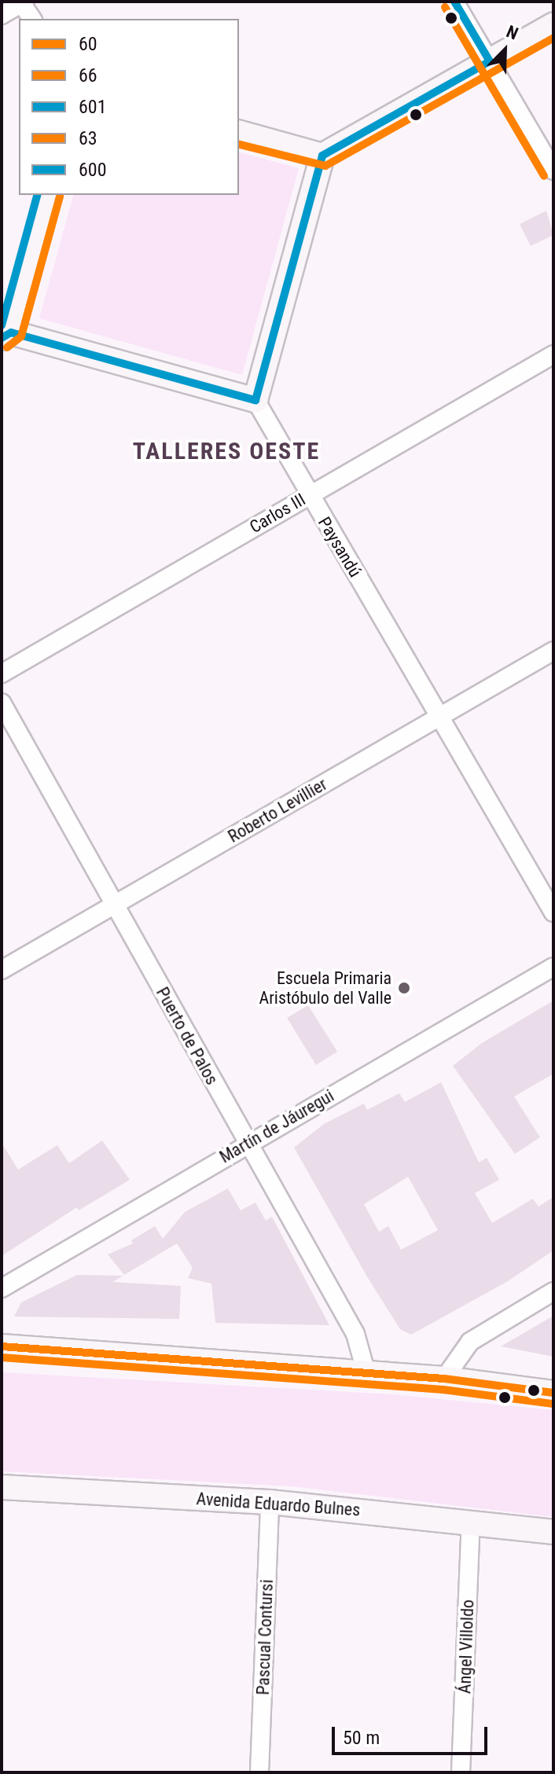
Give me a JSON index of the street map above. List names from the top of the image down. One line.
{"streets":{"main road":["Avenida Eduardo Bulnes"],"street":["Carlos III","Paysandú","Roberto Levillier","Puerto de Palos","Martín de Jáuregui","Pascual Contursi","Ángel Villoldo"]},"crossings":[["Carlos III","Paysandú"],["Paysandú","Roberto Levillier"],["Roberto Levillier","Puerto de Palos"],["Puerto de Palos","Martín de Jáuregui"],["Avenida Eduardo Bulnes","Pascual Contursi"],["Avenida Eduardo Bulnes","Ángel Villoldo"]],"districts":["TALLERES OESTE"],"places":["Escuela Primaria Aristóbulo del Valle"],"lines":["transit line 601","transit line 63","transit line 600","transit line 60","transit line 66"],"legend":["60","66","601","63","600"],"scale_bar":"50 m","north":"top right"}
